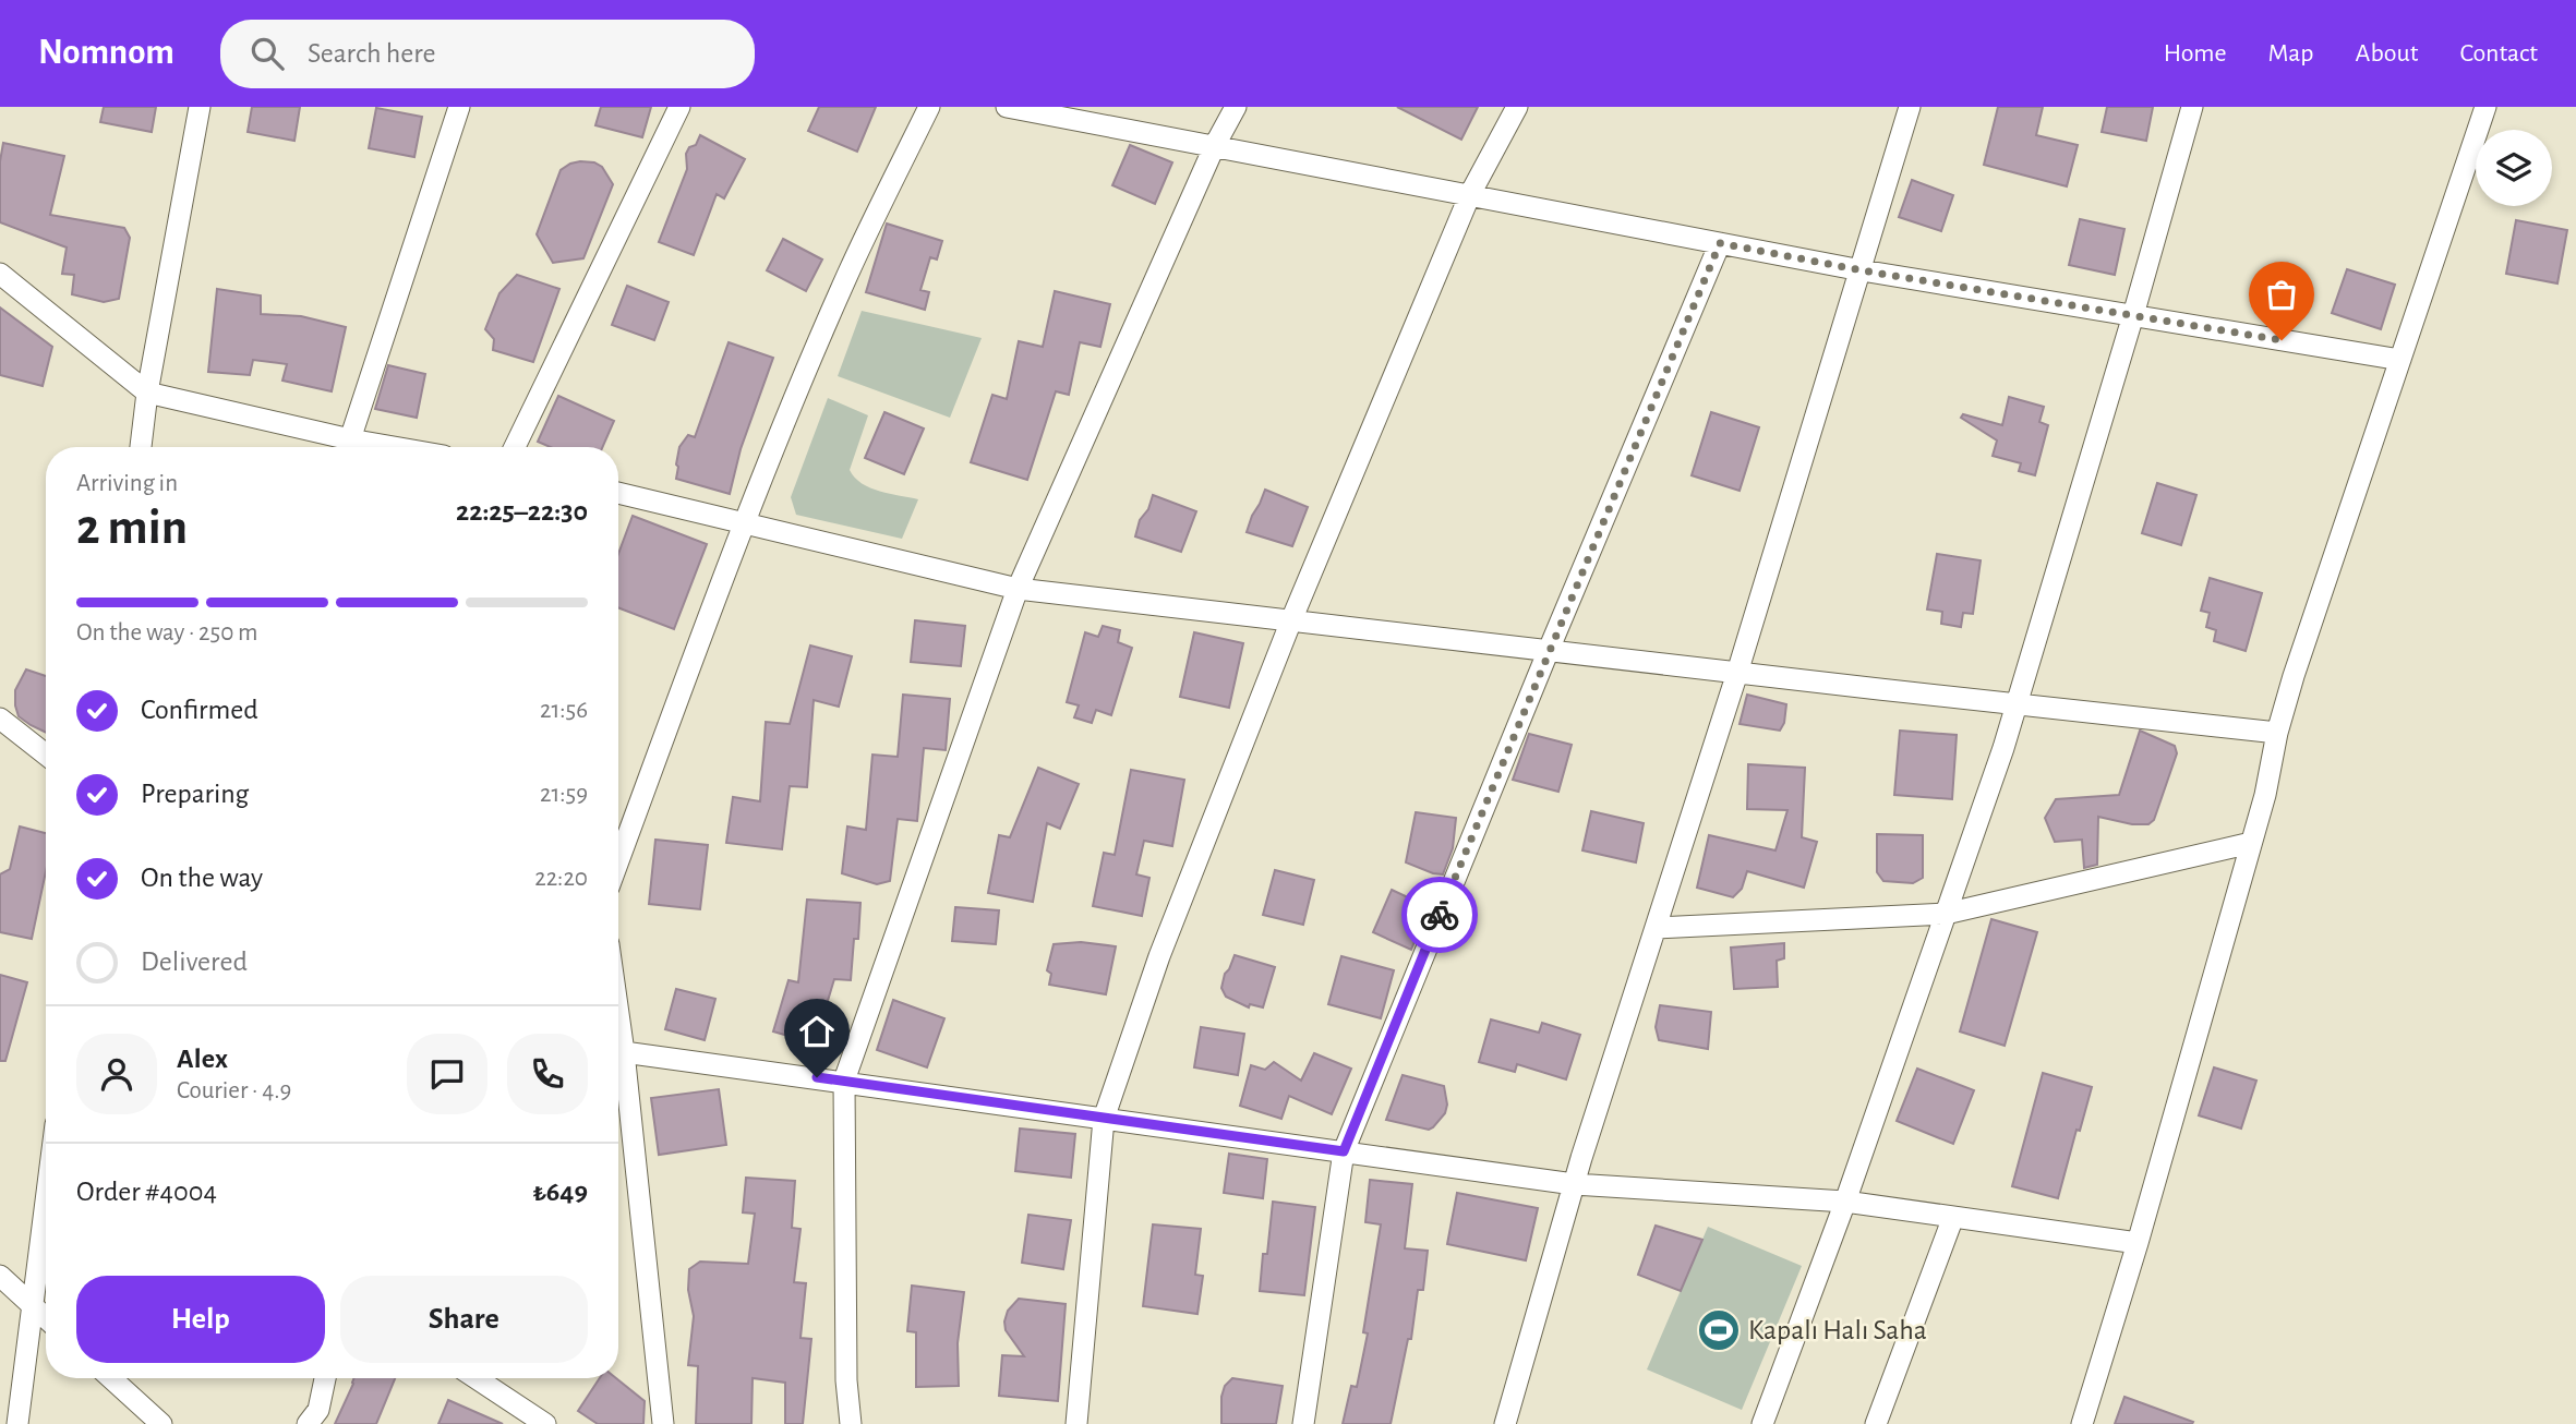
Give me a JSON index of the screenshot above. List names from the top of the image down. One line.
{"places":{"sports":["Kapalı Halı Saha"]},"page":{"header":"Nomnom","search":"Search here","nav":["Home","Map","About","Contact"],"heading":["2 min","Arriving in","22:25–22:30"],"panel":["Alex","Courier · 4.9","Order #4004","₺649"],"bar":"On the way · 250 m","list":[["Confirmed","21:56"],["Preparing","21:59"],["On the way","22:20"],"Delivered"],"buttons":["Help","Share"]}}
